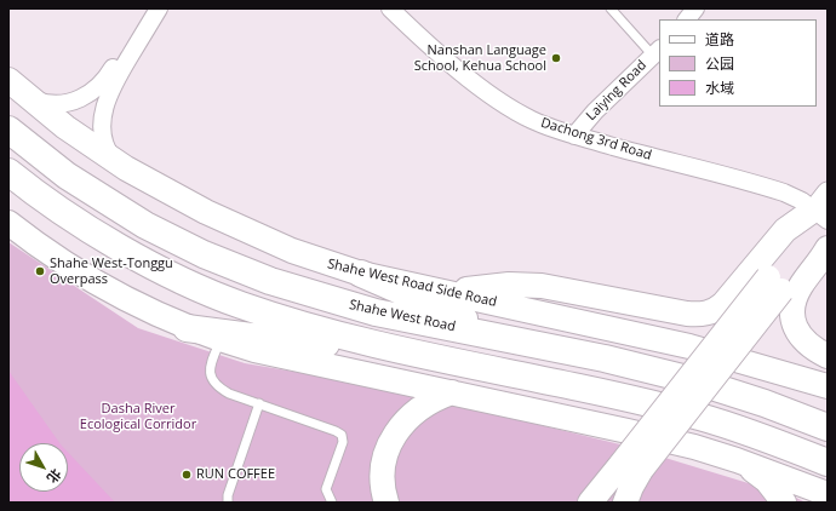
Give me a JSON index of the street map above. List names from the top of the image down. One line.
{"streets":{"main road":["Shahe West Road Side Road","Shahe West Road"],"street":["Laiying Road","Dachong 3rd Road"]},"crossings":[["Laiying Road","Dachong 3rd Road"]],"parks":["Dasha River Ecological Corridor"],"places":["Nanshan Language School, Kehua School","Shahe West-Tonggu Overpass","RUN COFFEE"],"legend":["道路","公园","水域"],"north":"bottom right"}
